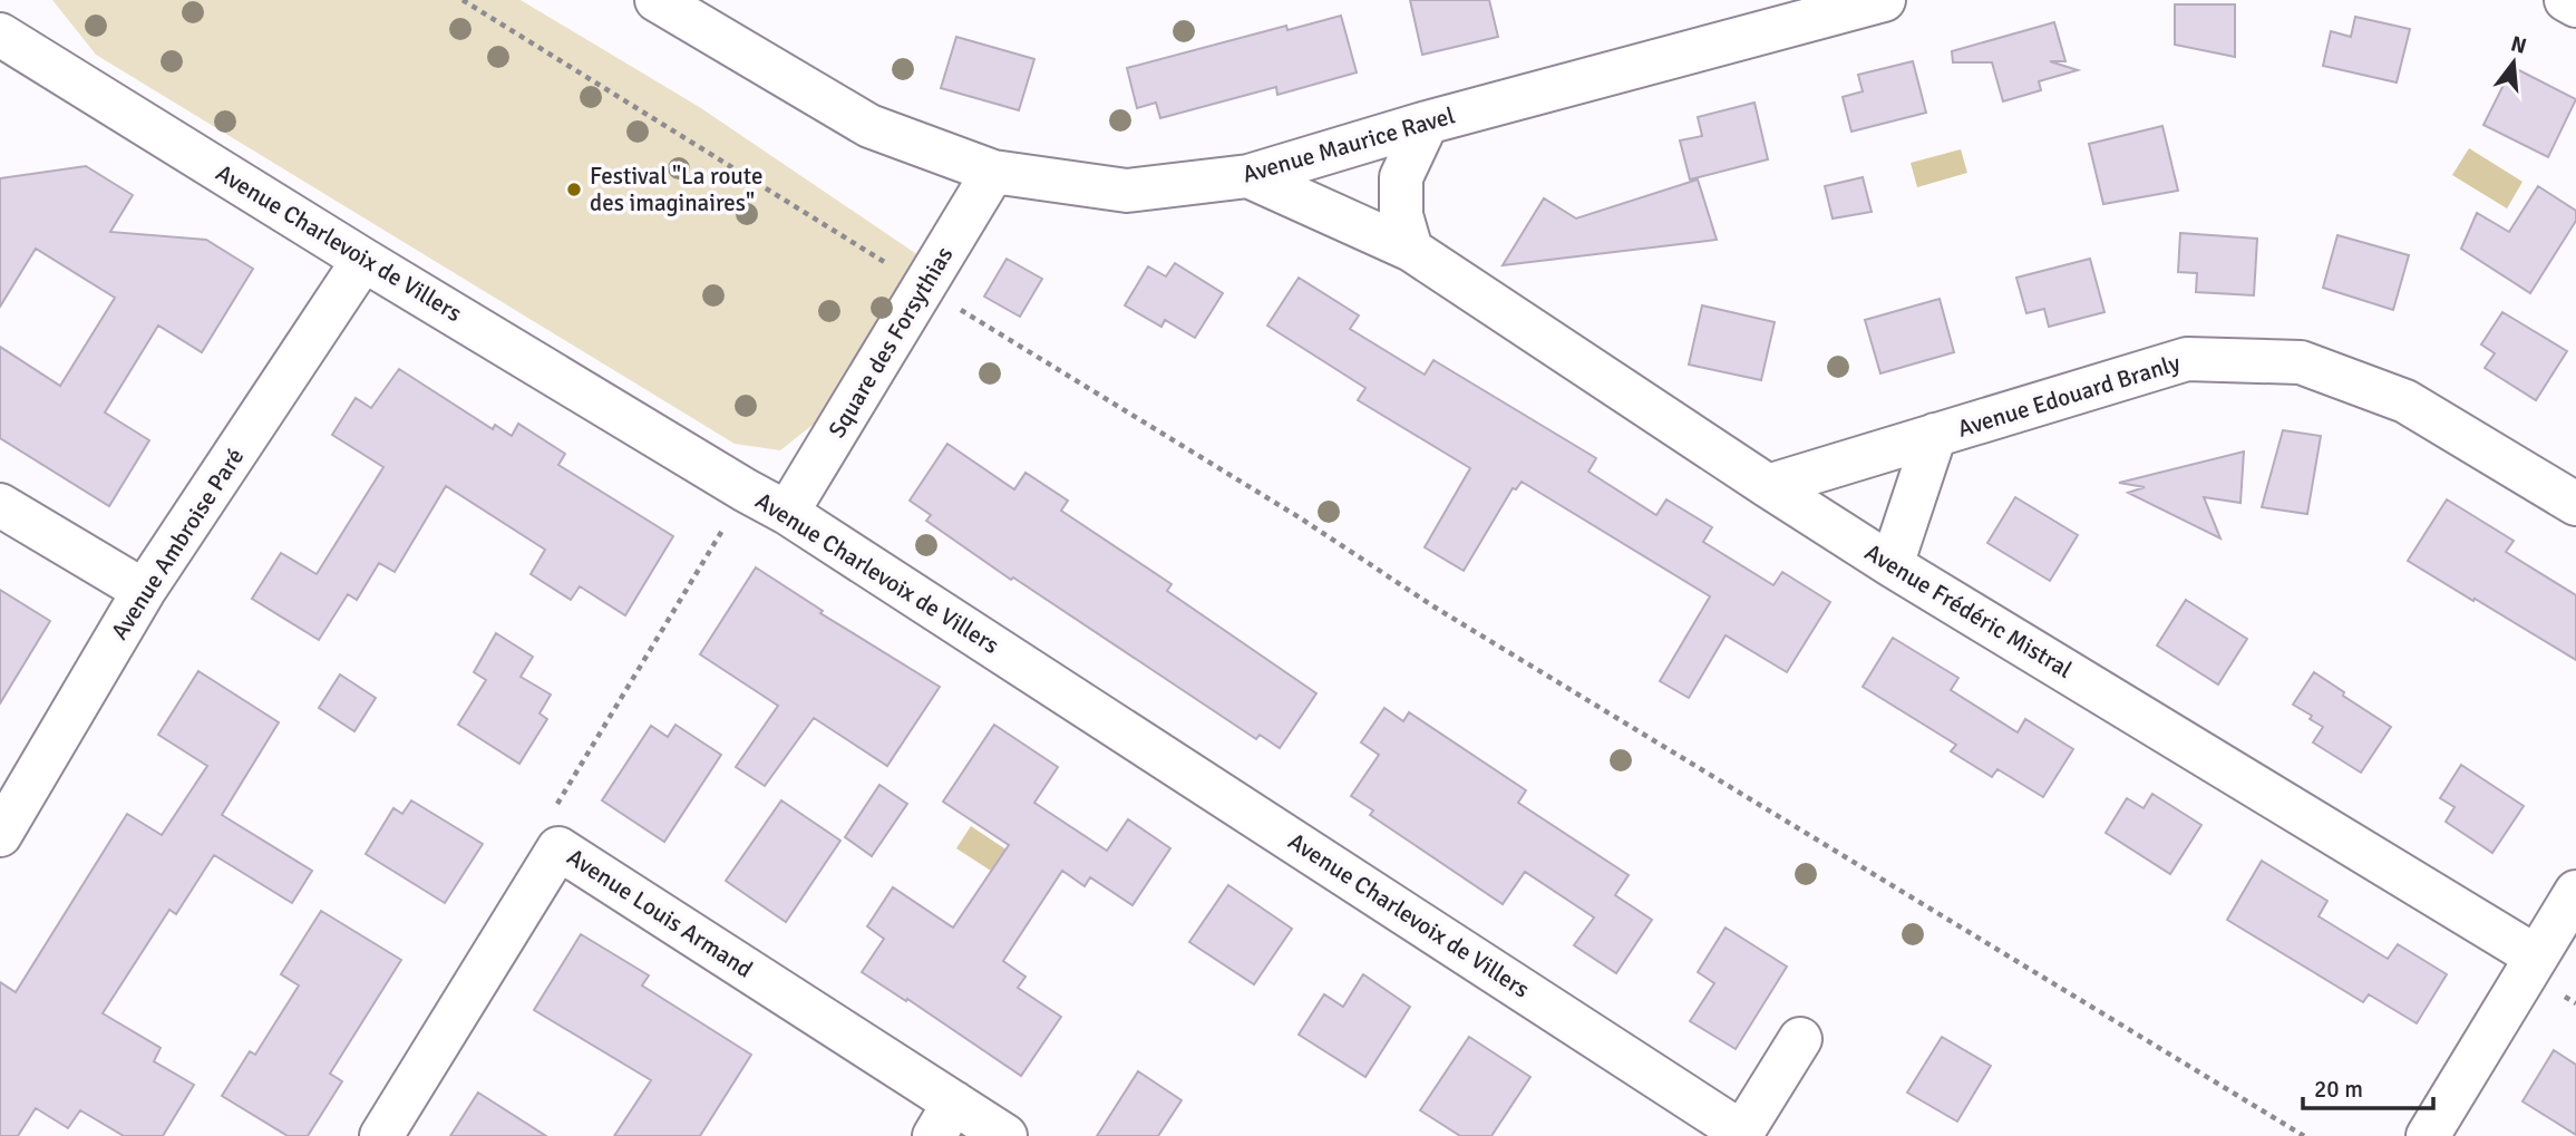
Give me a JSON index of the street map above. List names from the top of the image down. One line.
{"streets":{"street":["Avenue Maurice Ravel","Avenue Charlevoix de Villers","Square des Forsythias","Avenue Edouard Branly","Avenue Ambroise Paré","Avenue Frédéric Mistral","Avenue Louis Armand"]},"crossings":[["Avenue Maurice Ravel","Square des Forsythias"],["Avenue Maurice Ravel","Avenue Frédéric Mistral"],["Avenue Charlevoix de Villers","Square des Forsythias"],["Avenue Charlevoix de Villers","Avenue Ambroise Paré"],["Avenue Edouard Branly","Avenue Frédéric Mistral"]],"places":["Festival \"La route des imaginaires\""],"scale_bar":"20 m","north":"top"}
